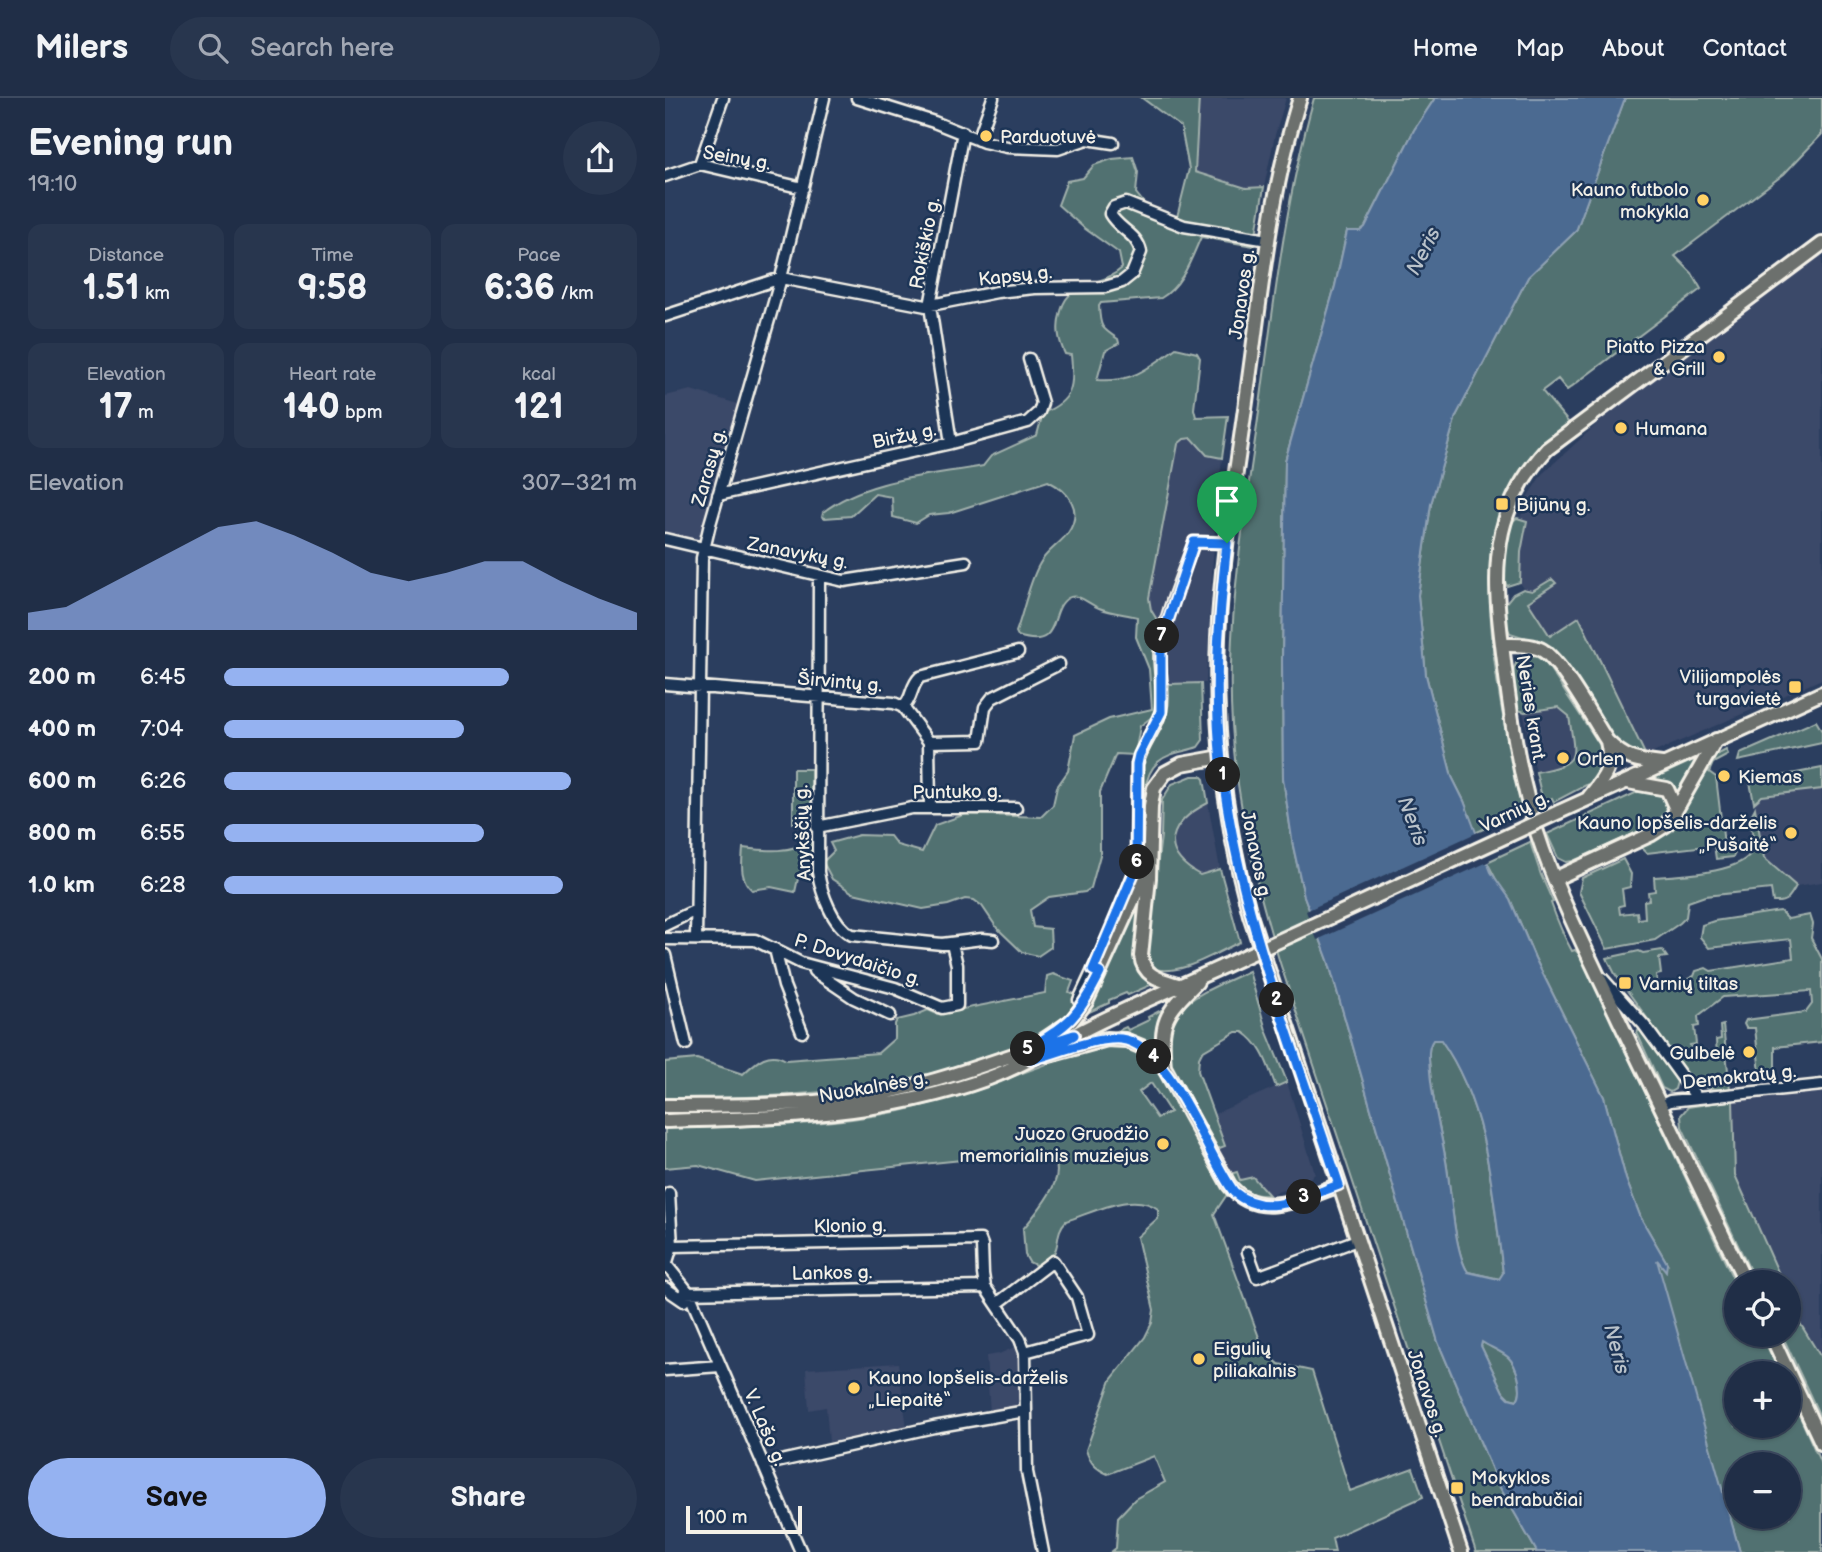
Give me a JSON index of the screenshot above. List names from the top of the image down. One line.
{"streets":{"main road":["Jonavos g.","Neries krant.","Varnių g.","Nuokalnės g."],"street":["Seinų g.","Rokiškio g.","Kapsų g.","Biržų g.","Zarasų g.","Zanavykų g.","Širvintų g.","Puntuko g.","Anykščių g.","P. Dovydaičio g.","Demokratų g.","Klonio g.","Lankos g.","V. Lašo g."]},"crossings":[["Seinų g.","Zarasų g."],["Rokiškio g.","Kapsų g."],["Rokiškio g.","Biržų g."],["Kapsų g.","Jonavos g."],["Kapsų g.","Zarasų g."],["Biržų g.","Zarasų g."],["Zarasų g.","Zanavykų g."],["Zarasų g.","Širvintų g."],["Zarasų g.","P. Dovydaičio g."],["Zanavykų g.","Anykščių g."],["Širvintų g.","Anykščių g."],["Neries krant.","Demokratų g."],["Puntuko g.","Anykščių g."],["Varnių g.","Nuokalnės g."],["Anykščių g.","P. Dovydaičio g."],["Klonio g.","Lankos g."],["Lankos g.","V. Lašo g."]],"water":["Neris"],"places":{"other":["Parduotuvė","Kauno futbolo mokykla","Piatto Pizza & Grill","Humana","Orlen","Kiemas","Kauno lopšelis-darželis „Pušaitė“","Gulbelė","Juozo Gruodžio memorialinis muziejus","Eigulių piliakalnis","Kauno lopšelis-darželis „Liepaitė“"],"transit":["Bijūnų g.","Vilijampolės turgavietė","Varnių tiltas","Mokyklos bendrabučiai"]},"scale_bar":"100 m","page":{"header":"Milers","search":"Search here","nav":["Home","Map","About","Contact"],"heading":["Evening run","19:10"],"stats":[["Distance","1.51 km"],["Time","9:58"],["Pace","6:36 /km"],["Elevation","17 m"],["Heart rate","140 bpm"],["kcal","121"]],"chart":["Elevation","307–321 m"],"pins":["7","1","6","2","5","4","3"],"list":[{"name":"200 m","note":"6:45"},{"name":"400 m","note":"7:04"},{"name":"600 m","note":"6:26"},{"name":"800 m","note":"6:55"},{"name":"1.0 km","note":"6:28"}],"map_buttons":["+","−"],"buttons":["Save","Share"],"scale":"100 m"}}
